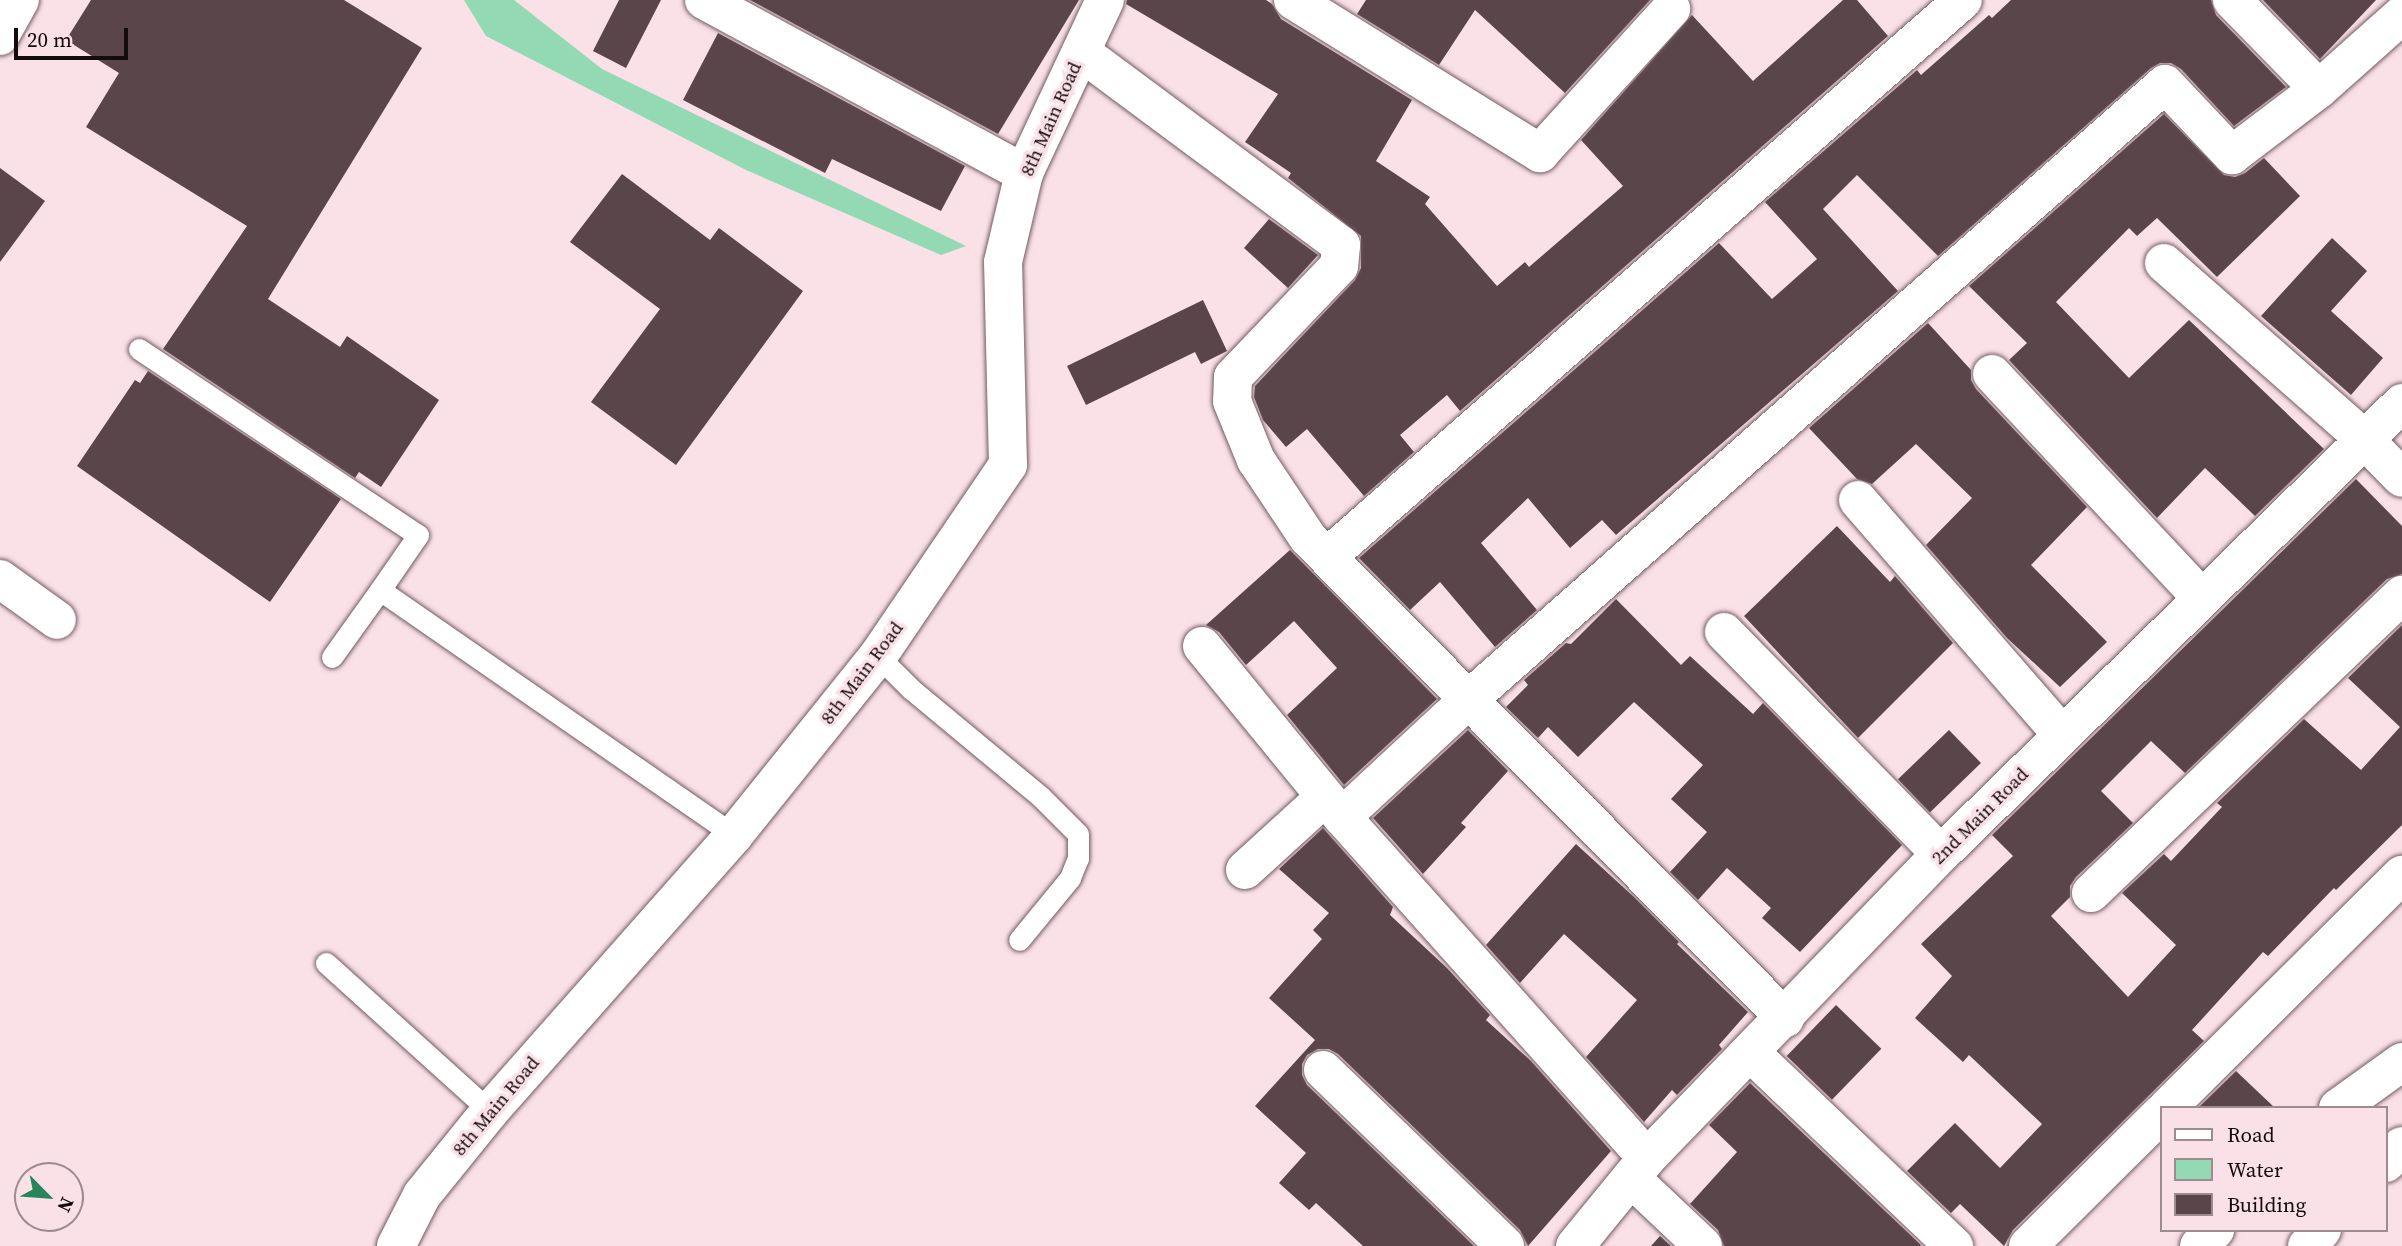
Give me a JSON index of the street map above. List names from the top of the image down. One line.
{"streets":{"street":["8th Main Road","2nd Main Road"]},"legend":["Road","Water","Building"],"scale_bar":"20 m","north":"bottom right"}
